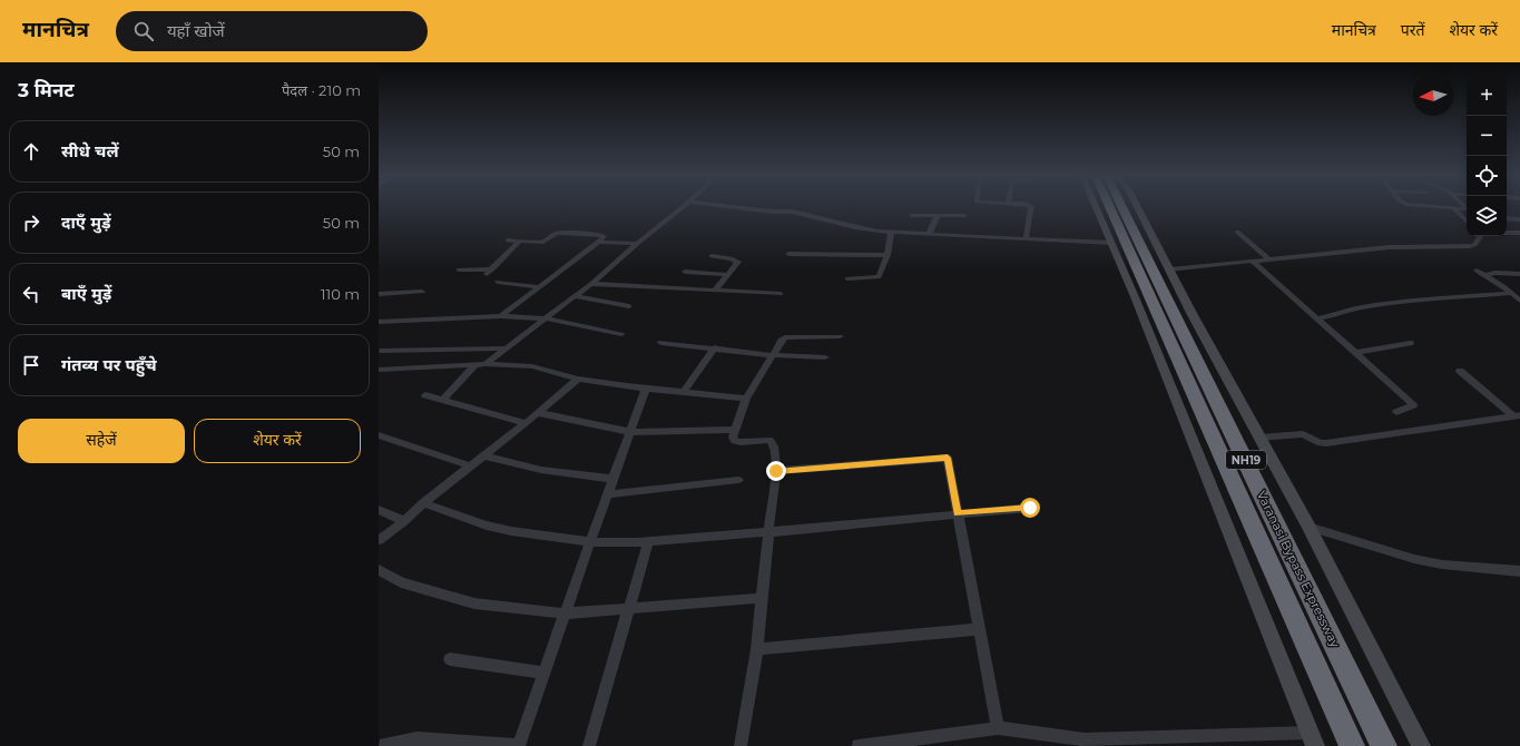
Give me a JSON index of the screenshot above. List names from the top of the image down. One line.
{"streets":{"highway":["NH19","Varanasi Bypass Expressway"]},"north":"left","page":{"header":"मानचित्र","search":"यहाँ खोजें","nav":["मानचित्र","परतें","शेयर करें"],"heading":["3 मिनट","पैदल · 210 m"],"map_buttons":["+","−"],"list":[["सीधे चलें","50 m"],["दाएँ मुड़ें","50 m"],["बाएँ मुड़ें","110 m"],"गंतव्य पर पहुँचे"],"buttons":["सहेजें","शेयर करें"]}}
